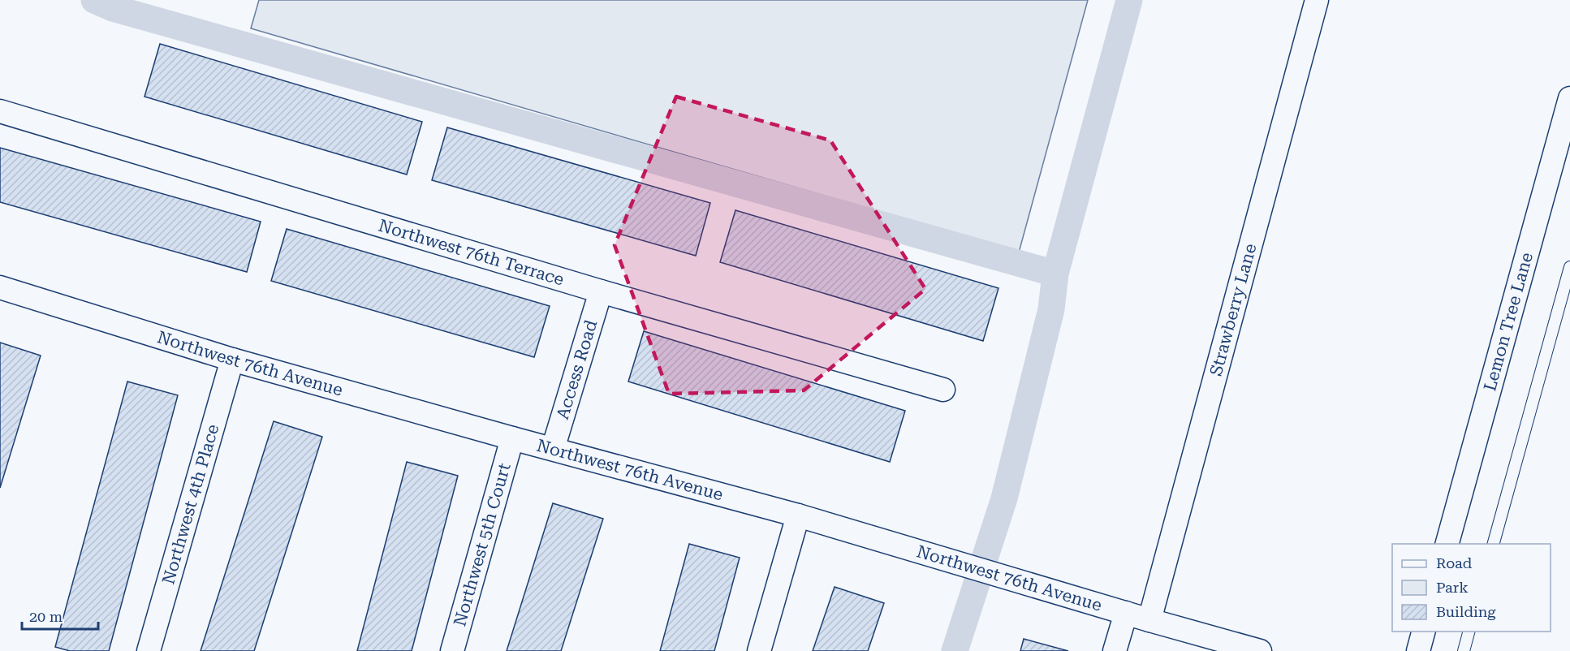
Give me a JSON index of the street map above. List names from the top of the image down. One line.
{"streets":{"street":["Northwest 76th Terrace","Strawberry Lane","Lemon Tree Lane","Northwest 76th Avenue","Access Road","Northwest 4th Place","Northwest 5th Court"]},"crossings":[["Northwest 76th Terrace","Access Road"],["Strawberry Lane","Northwest 76th Avenue"],["Northwest 76th Avenue","Access Road"],["Northwest 76th Avenue","Northwest 4th Place"],["Northwest 76th Avenue","Northwest 5th Court"]],"legend":["Road","Park","Building"],"scale_bar":"20 m"}
